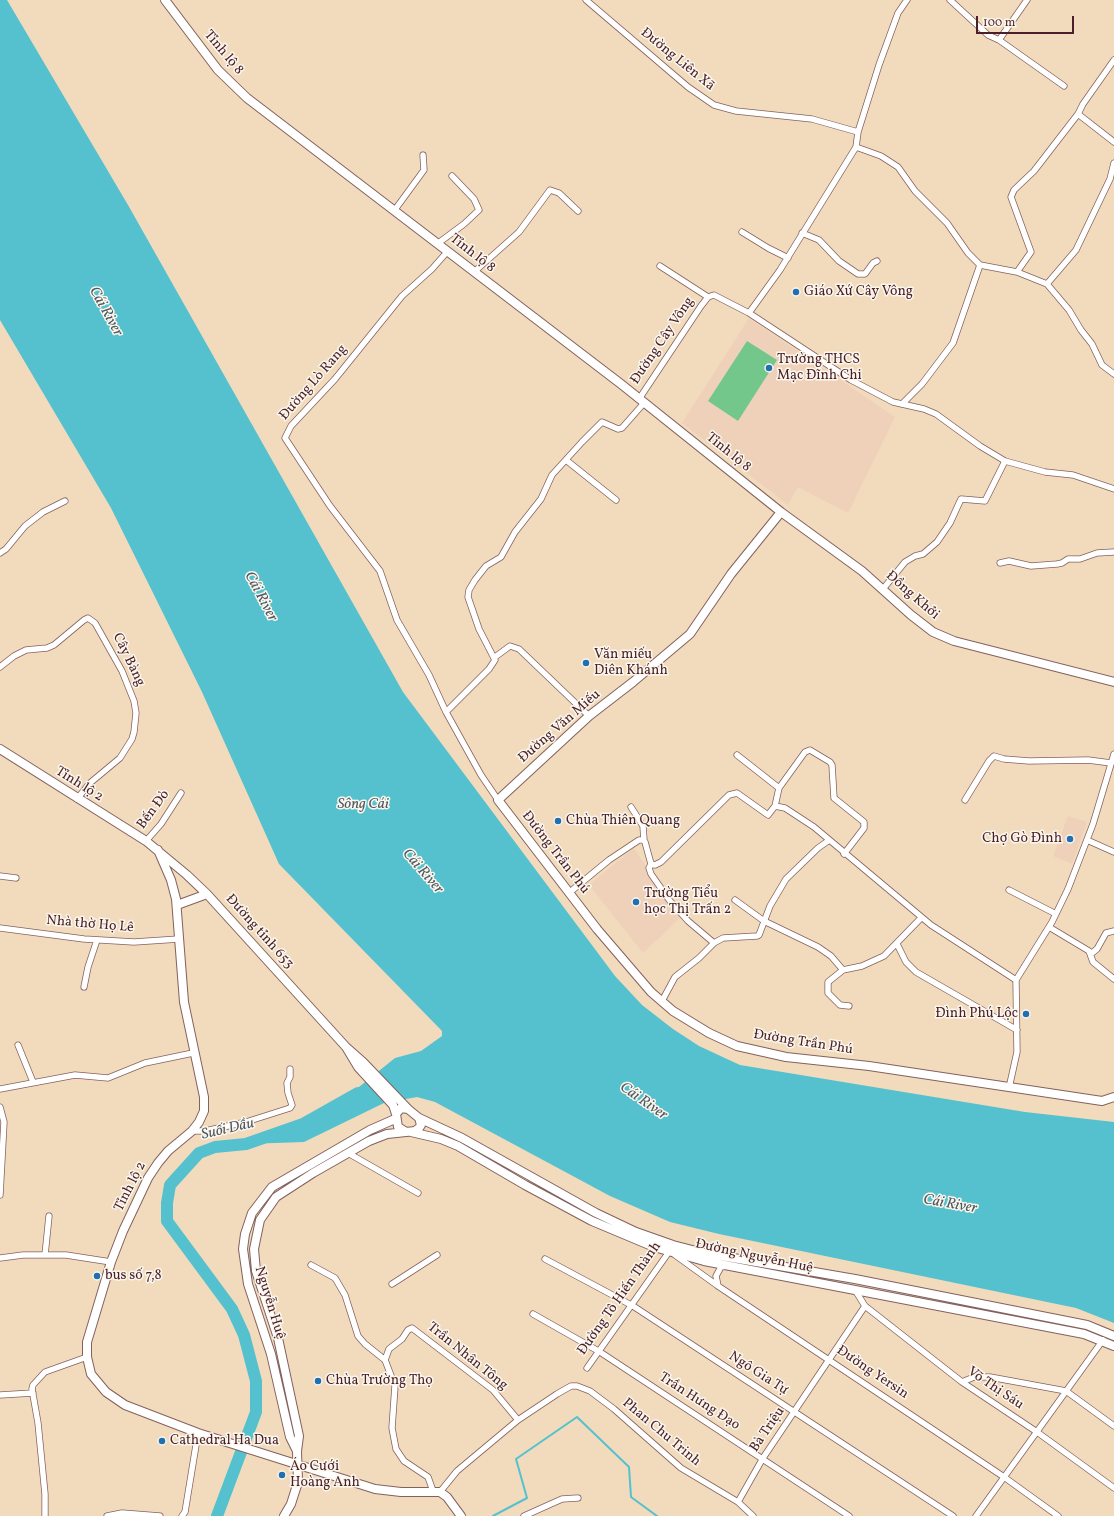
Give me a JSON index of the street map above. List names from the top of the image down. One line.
{"streets":{"main road":["Tỉnh lộ 8","Đồng Khởi","Đường Văn Miếu","Tỉnh lộ 2","Đường Trần Phú","Đường tỉnh 653","Đường Nguyễn Huệ","Nguyễn Huệ"],"street":["Đường Liên Xã","Đường Cây Vông","Đường Lò Rang","Cây Bàng","Bến Đò","Nhà thờ Họ Lê","Đường Tô Hiến Thành","Trần Nhân Tông","Đường Yersin","Ngô Gia Tự","Võ Thị Sáu","Trần Hưng Đạo","Bà Triệu","Phan Chu Trinh"]},"crossings":[["Tỉnh lộ 8","Đường Cây Vông"],["Tỉnh lộ 8","Đường Lò Rang"],["Tỉnh lộ 8","Đồng Khởi"],["Tỉnh lộ 8","Đường Văn Miếu"],["Đồng Khởi","Đường Văn Miếu"],["Cây Bàng","Tỉnh lộ 2"],["Đường Văn Miếu","Đường Trần Phú"],["Tỉnh lộ 2","Bến Đò"],["Tỉnh lộ 2","Nhà thờ Họ Lê"],["Tỉnh lộ 2","Đường tỉnh 653"],["Tỉnh lộ 2","Nguyễn Huệ"],["Bến Đò","Đường tỉnh 653"],["Đường tỉnh 653","Đường Nguyễn Huệ"],["Đường tỉnh 653","Nguyễn Huệ"],["Đường Nguyễn Huệ","Đường Tô Hiến Thành"],["Đường Nguyễn Huệ","Nguyễn Huệ"],["Đường Nguyễn Huệ","Đường Yersin"],["Đường Nguyễn Huệ","Võ Thị Sáu"],["Đường Tô Hiến Thành","Đường Yersin"],["Đường Tô Hiến Thành","Ngô Gia Tự"],["Đường Tô Hiến Thành","Trần Hưng Đạo"],["Trần Nhân Tông","Phan Chu Trinh"],["Đường Yersin","Bà Triệu"],["Ngô Gia Tự","Bà Triệu"],["Võ Thị Sáu","Bà Triệu"],["Trần Hưng Đạo","Bà Triệu"],["Bà Triệu","Phan Chu Trinh"]],"water":["Cái River","Sông Cái","Suối Dầu"],"places":["Giáo Xứ Cây Vông","Trường THCS Mạc Đĩnh Chi","Văn miếu Diên Khánh","Chùa Thiên Quang","Chợ Gò Đình","Trường Tiểu học Thị Trấn 2","Đình Phú Lộc","bus số 7,8","Chùa Trường Thọ","Cathedral Ha Dua","Áo Cưới Hoàng Anh"],"scale_bar":"100 m"}
